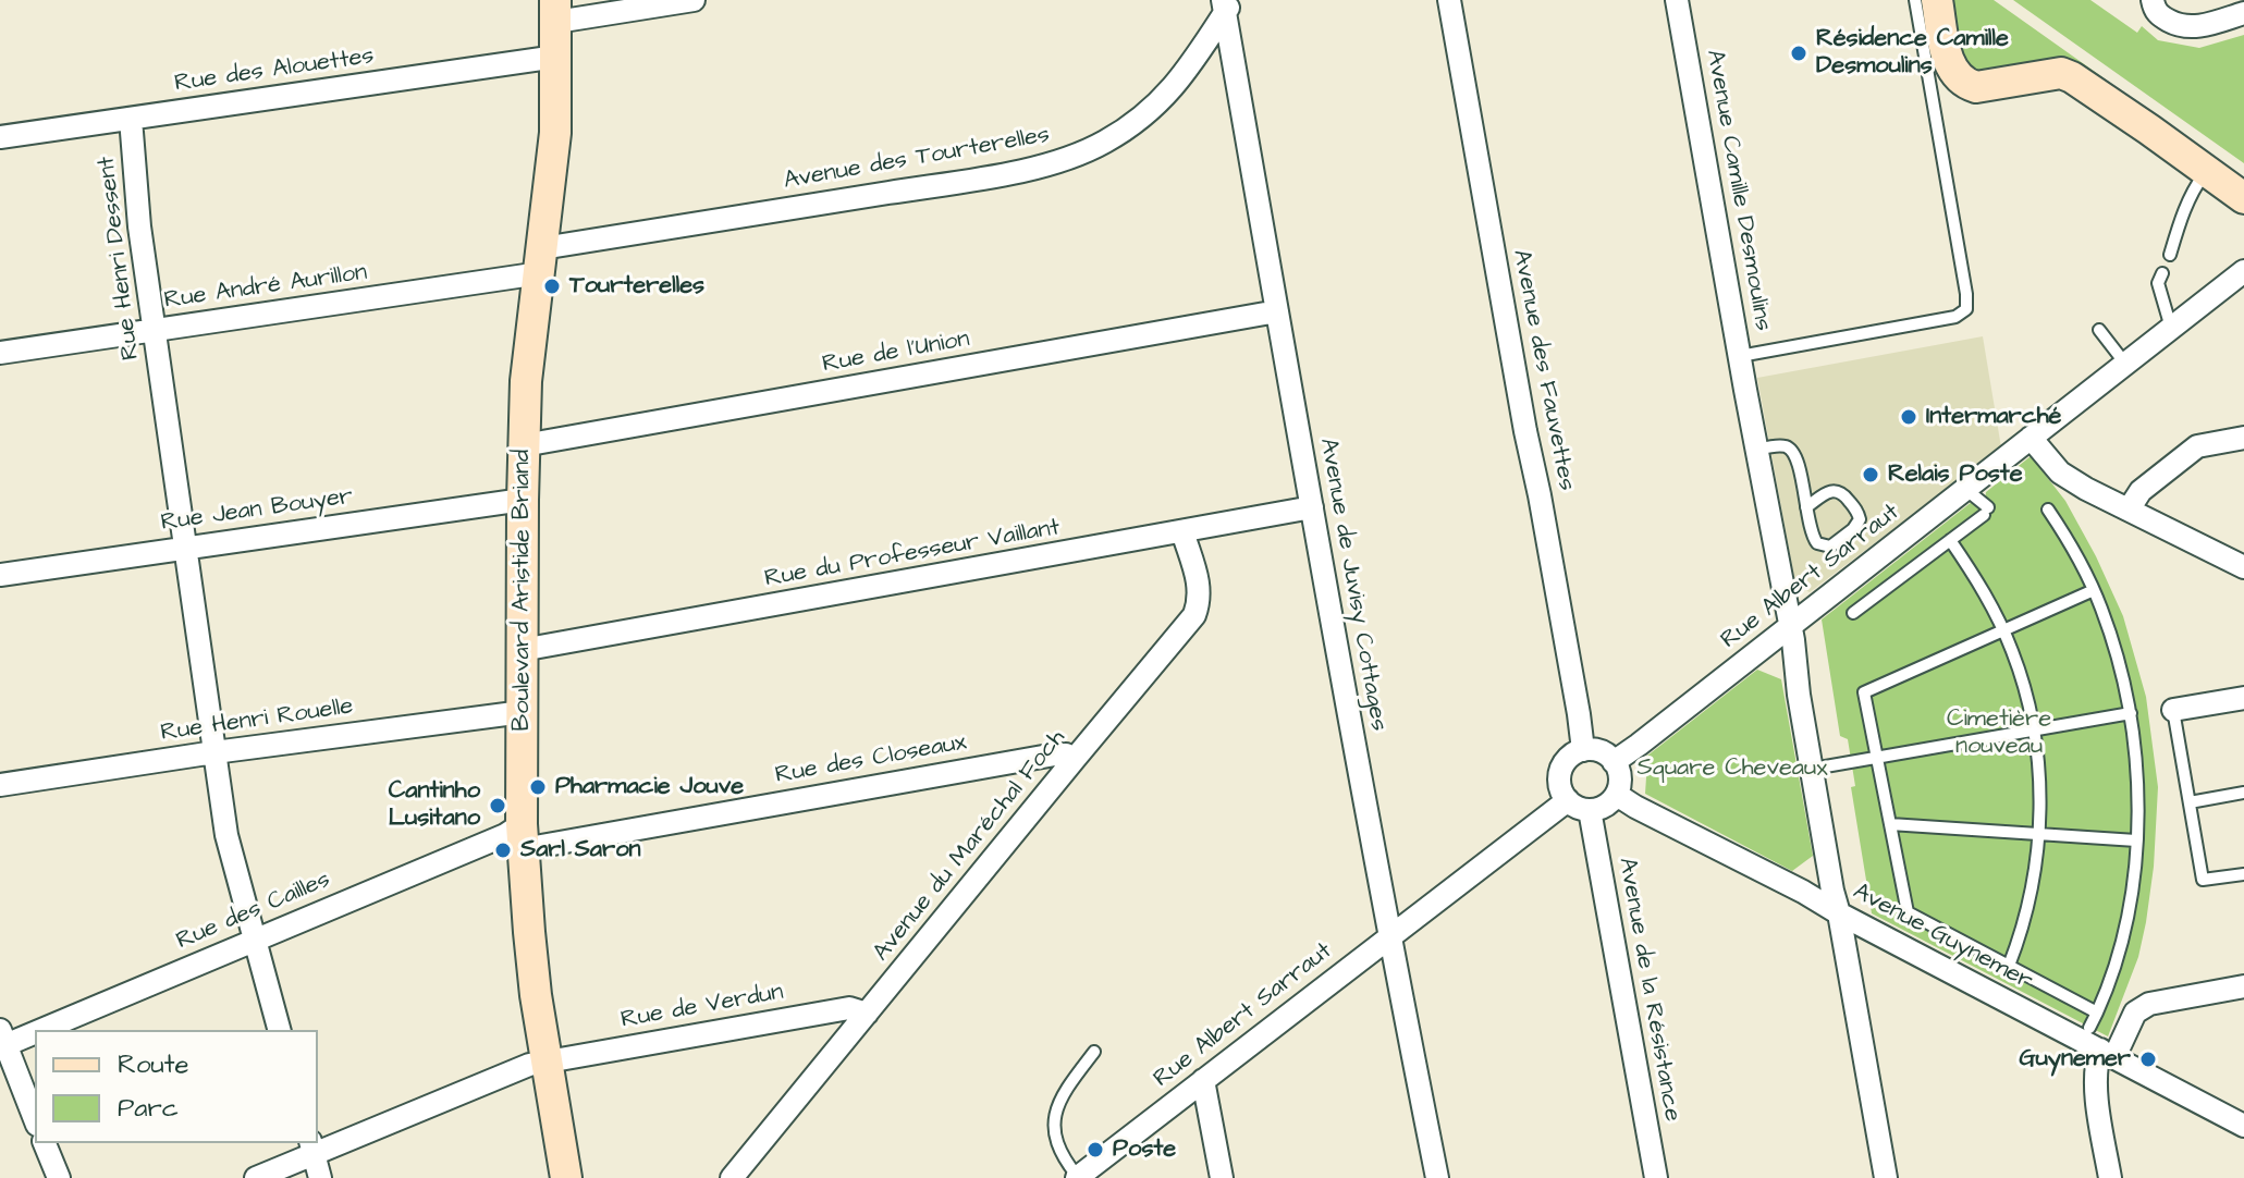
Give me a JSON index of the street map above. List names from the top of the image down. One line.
{"streets":{"main road":["Boulevard Aristide Briand"],"street":["Rue des Alouettes","Avenue des Tourterelles","Avenue Camille Desmoulins","Rue Henri Dessent","Rue André Aurillon","Rue de l'Union","Avenue des Fauvettes","Rue Jean Bouyer","Rue du Professeur Vaillant","Rue Albert Sarraut","Avenue de Juvisy Cottages","Rue Henri Rouelle","Rue des Closeaux","Avenue du Maréchal Foch","Rue des Cailles","Avenue Guynemer","Avenue de la Résistance","Rue de Verdun"]},"crossings":[["Rue des Alouettes","Rue Henri Dessent"],["Rue des Alouettes","Boulevard Aristide Briand"],["Avenue des Tourterelles","Rue André Aurillon"],["Avenue des Tourterelles","Avenue de Juvisy Cottages"],["Avenue des Tourterelles","Boulevard Aristide Briand"],["Avenue Camille Desmoulins","Rue Albert Sarraut"],["Avenue Camille Desmoulins","Avenue Guynemer"],["Rue Henri Dessent","Rue André Aurillon"],["Rue Henri Dessent","Rue Jean Bouyer"],["Rue Henri Dessent","Rue Henri Rouelle"],["Rue Henri Dessent","Rue des Cailles"],["Rue André Aurillon","Boulevard Aristide Briand"],["Rue de l'Union","Avenue de Juvisy Cottages"],["Rue de l'Union","Boulevard Aristide Briand"],["Avenue des Fauvettes","Rue Albert Sarraut"],["Avenue des Fauvettes","Avenue Guynemer"],["Avenue des Fauvettes","Avenue de la Résistance"],["Rue Jean Bouyer","Boulevard Aristide Briand"],["Rue du Professeur Vaillant","Avenue de Juvisy Cottages"],["Rue du Professeur Vaillant","Boulevard Aristide Briand"],["Rue du Professeur Vaillant","Avenue du Maréchal Foch"],["Rue Albert Sarraut","Avenue de Juvisy Cottages"],["Rue Albert Sarraut","Avenue Guynemer"],["Rue Albert Sarraut","Avenue de la Résistance"],["Boulevard Aristide Briand","Rue Henri Rouelle"],["Boulevard Aristide Briand","Rue des Closeaux"],["Boulevard Aristide Briand","Rue des Cailles"],["Boulevard Aristide Briand","Rue de Verdun"],["Rue des Closeaux","Avenue du Maréchal Foch"],["Rue des Closeaux","Rue des Cailles"],["Avenue du Maréchal Foch","Rue de Verdun"],["Avenue Guynemer","Avenue de la Résistance"]],"parks":["Cimetière nouveau","Square Cheveaux"],"places":["Résidence Camille Desmoulins","Tourterelles","Intermarché","Relais Poste","Pharmacie Jouve","Cantinho Lusitano","Sarl Saron","Guynemer","Poste"],"legend":["Route","Parc"]}
